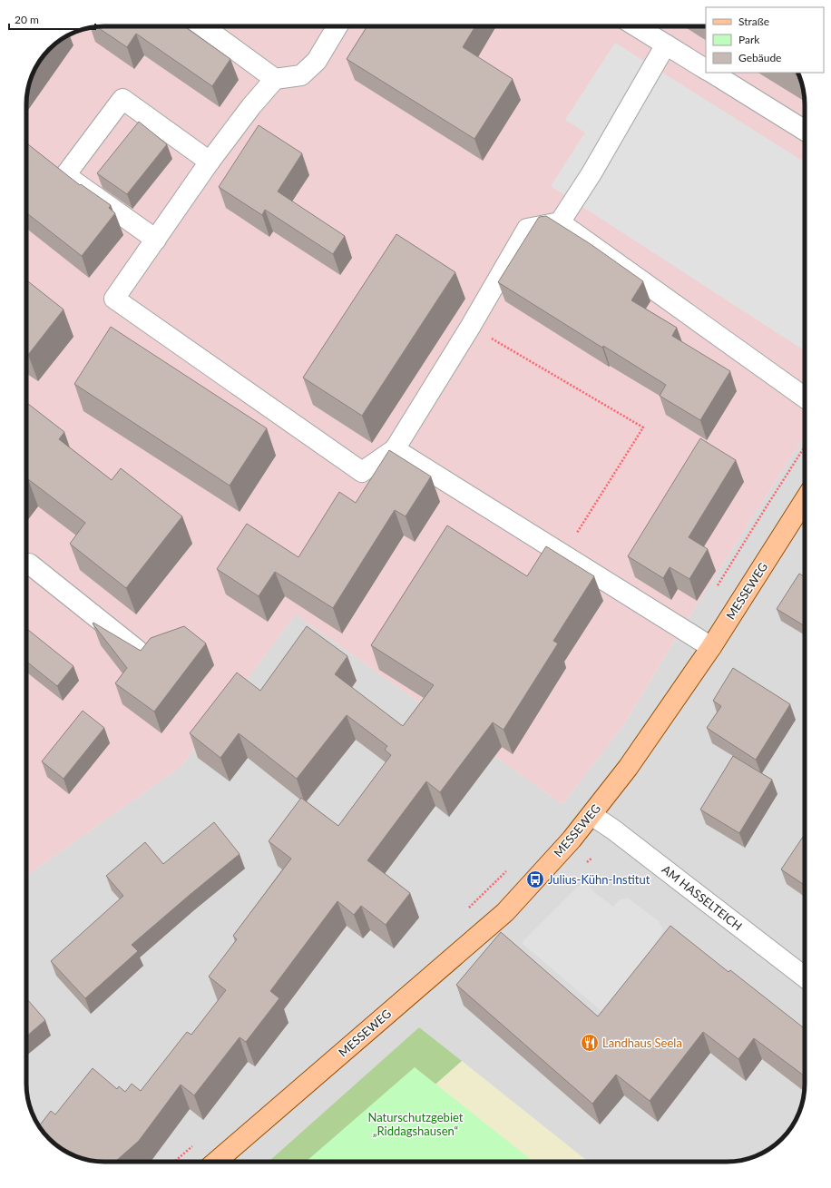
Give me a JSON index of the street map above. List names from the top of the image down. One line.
{"streets":{"main road":["MESSEWEG"],"street":["AM HASSELTEICH"]},"crossings":[["MESSEWEG","AM HASSELTEICH"]],"parks":["Naturschutzgebiet „Riddagshausen“"],"places":{"bus stop":["Julius-Kühn-Institut"],"restaurant":["Landhaus Seela"]},"legend":["Straße","Park","Gebäude"],"scale_bar":"20 m"}
